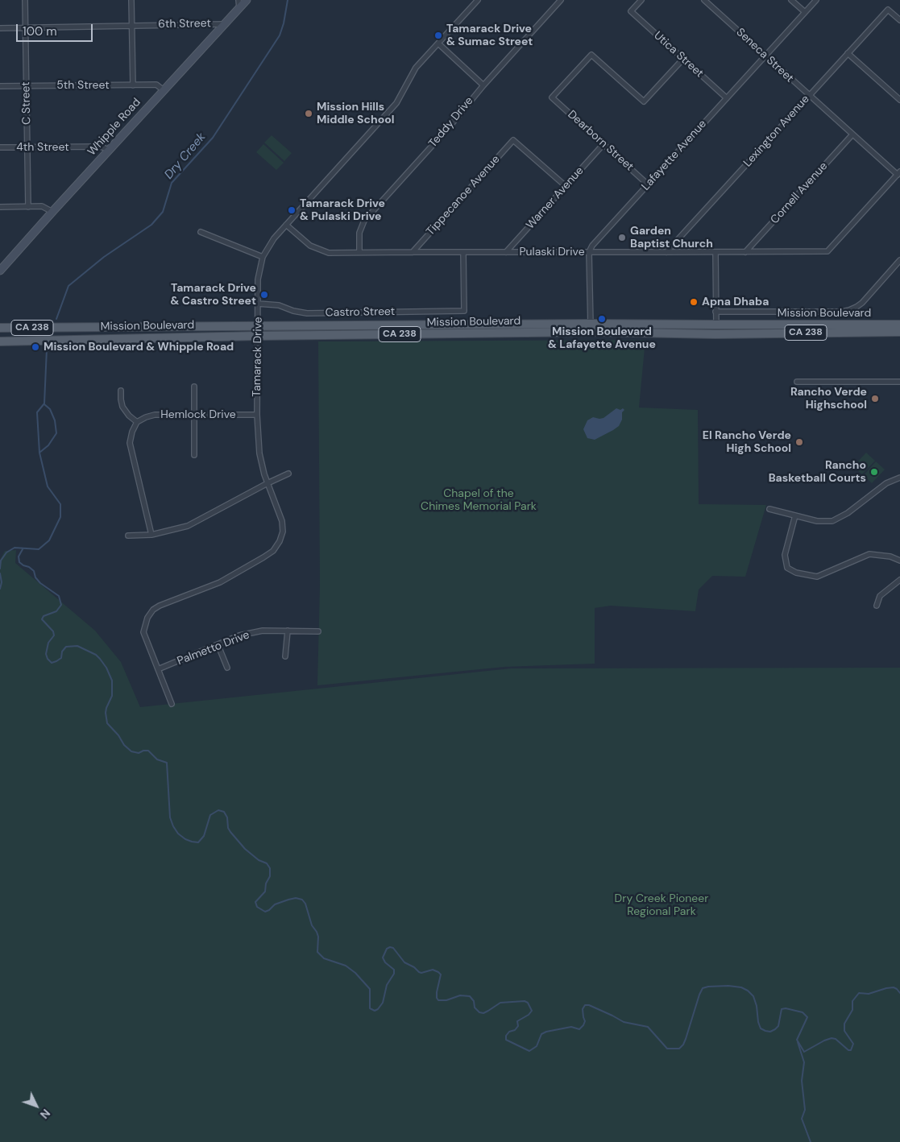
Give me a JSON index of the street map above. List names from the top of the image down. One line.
{"streets":{"main road":["Whipple Road","Mission Boulevard","CA 238"],"street":["6th Street","Utica Street","Seneca Street","5th Street","C Street","Teddy Drive","Lexington Avenue","Dearborn Street","4th Street","Lafayette Avenue","Cornell Avenue","Tippecanoe Avenue","Warner Avenue","Pulaski Drive","Castro Street","Tamarack Drive","Hemlock Drive","Palmetto Drive"]},"crossings":[["6th Street","C Street"],["6th Street","Whipple Road"],["Utica Street","Dearborn Street"],["Utica Street","Lafayette Avenue"],["Seneca Street","Lexington Avenue"],["Seneca Street","Lafayette Avenue"],["Seneca Street","Cornell Avenue"],["Seneca Street","Pulaski Drive"],["5th Street","C Street"],["5th Street","Whipple Road"],["C Street","4th Street"],["Teddy Drive","Pulaski Drive"],["Whipple Road","4th Street"],["Lexington Avenue","Pulaski Drive"],["Dearborn Street","Lafayette Avenue"],["Dearborn Street","Warner Avenue"],["Lafayette Avenue","Pulaski Drive"],["Cornell Avenue","Pulaski Drive"],["Tippecanoe Avenue","Warner Avenue"],["Tippecanoe Avenue","Pulaski Drive"],["Warner Avenue","Pulaski Drive"],["Pulaski Drive","Castro Street"],["Pulaski Drive","Tamarack Drive"],["Castro Street","Tamarack Drive"],["Mission Boulevard","Tamarack Drive"],["Tamarack Drive","Hemlock Drive"],["Tamarack Drive","Palmetto Drive"]],"water":["Dry Creek"],"parks":["Chapel of the Chimes Memorial Park","Dry Creek Pioneer Regional Park"],"places":["Tamarack Drive & Sumac Street","Mission Hills Middle School","Tamarack Drive & Pulaski Drive","Garden Baptist Church","Tamarack Drive & Castro Street","Apna Dhaba","Mission Boulevard & Lafayette Avenue","Mission Boulevard & Whipple Road","Rancho Verde Highschool","El Rancho Verde High School","Rancho Basketball Courts"],"scale_bar":"100 m","north":"bottom right"}
